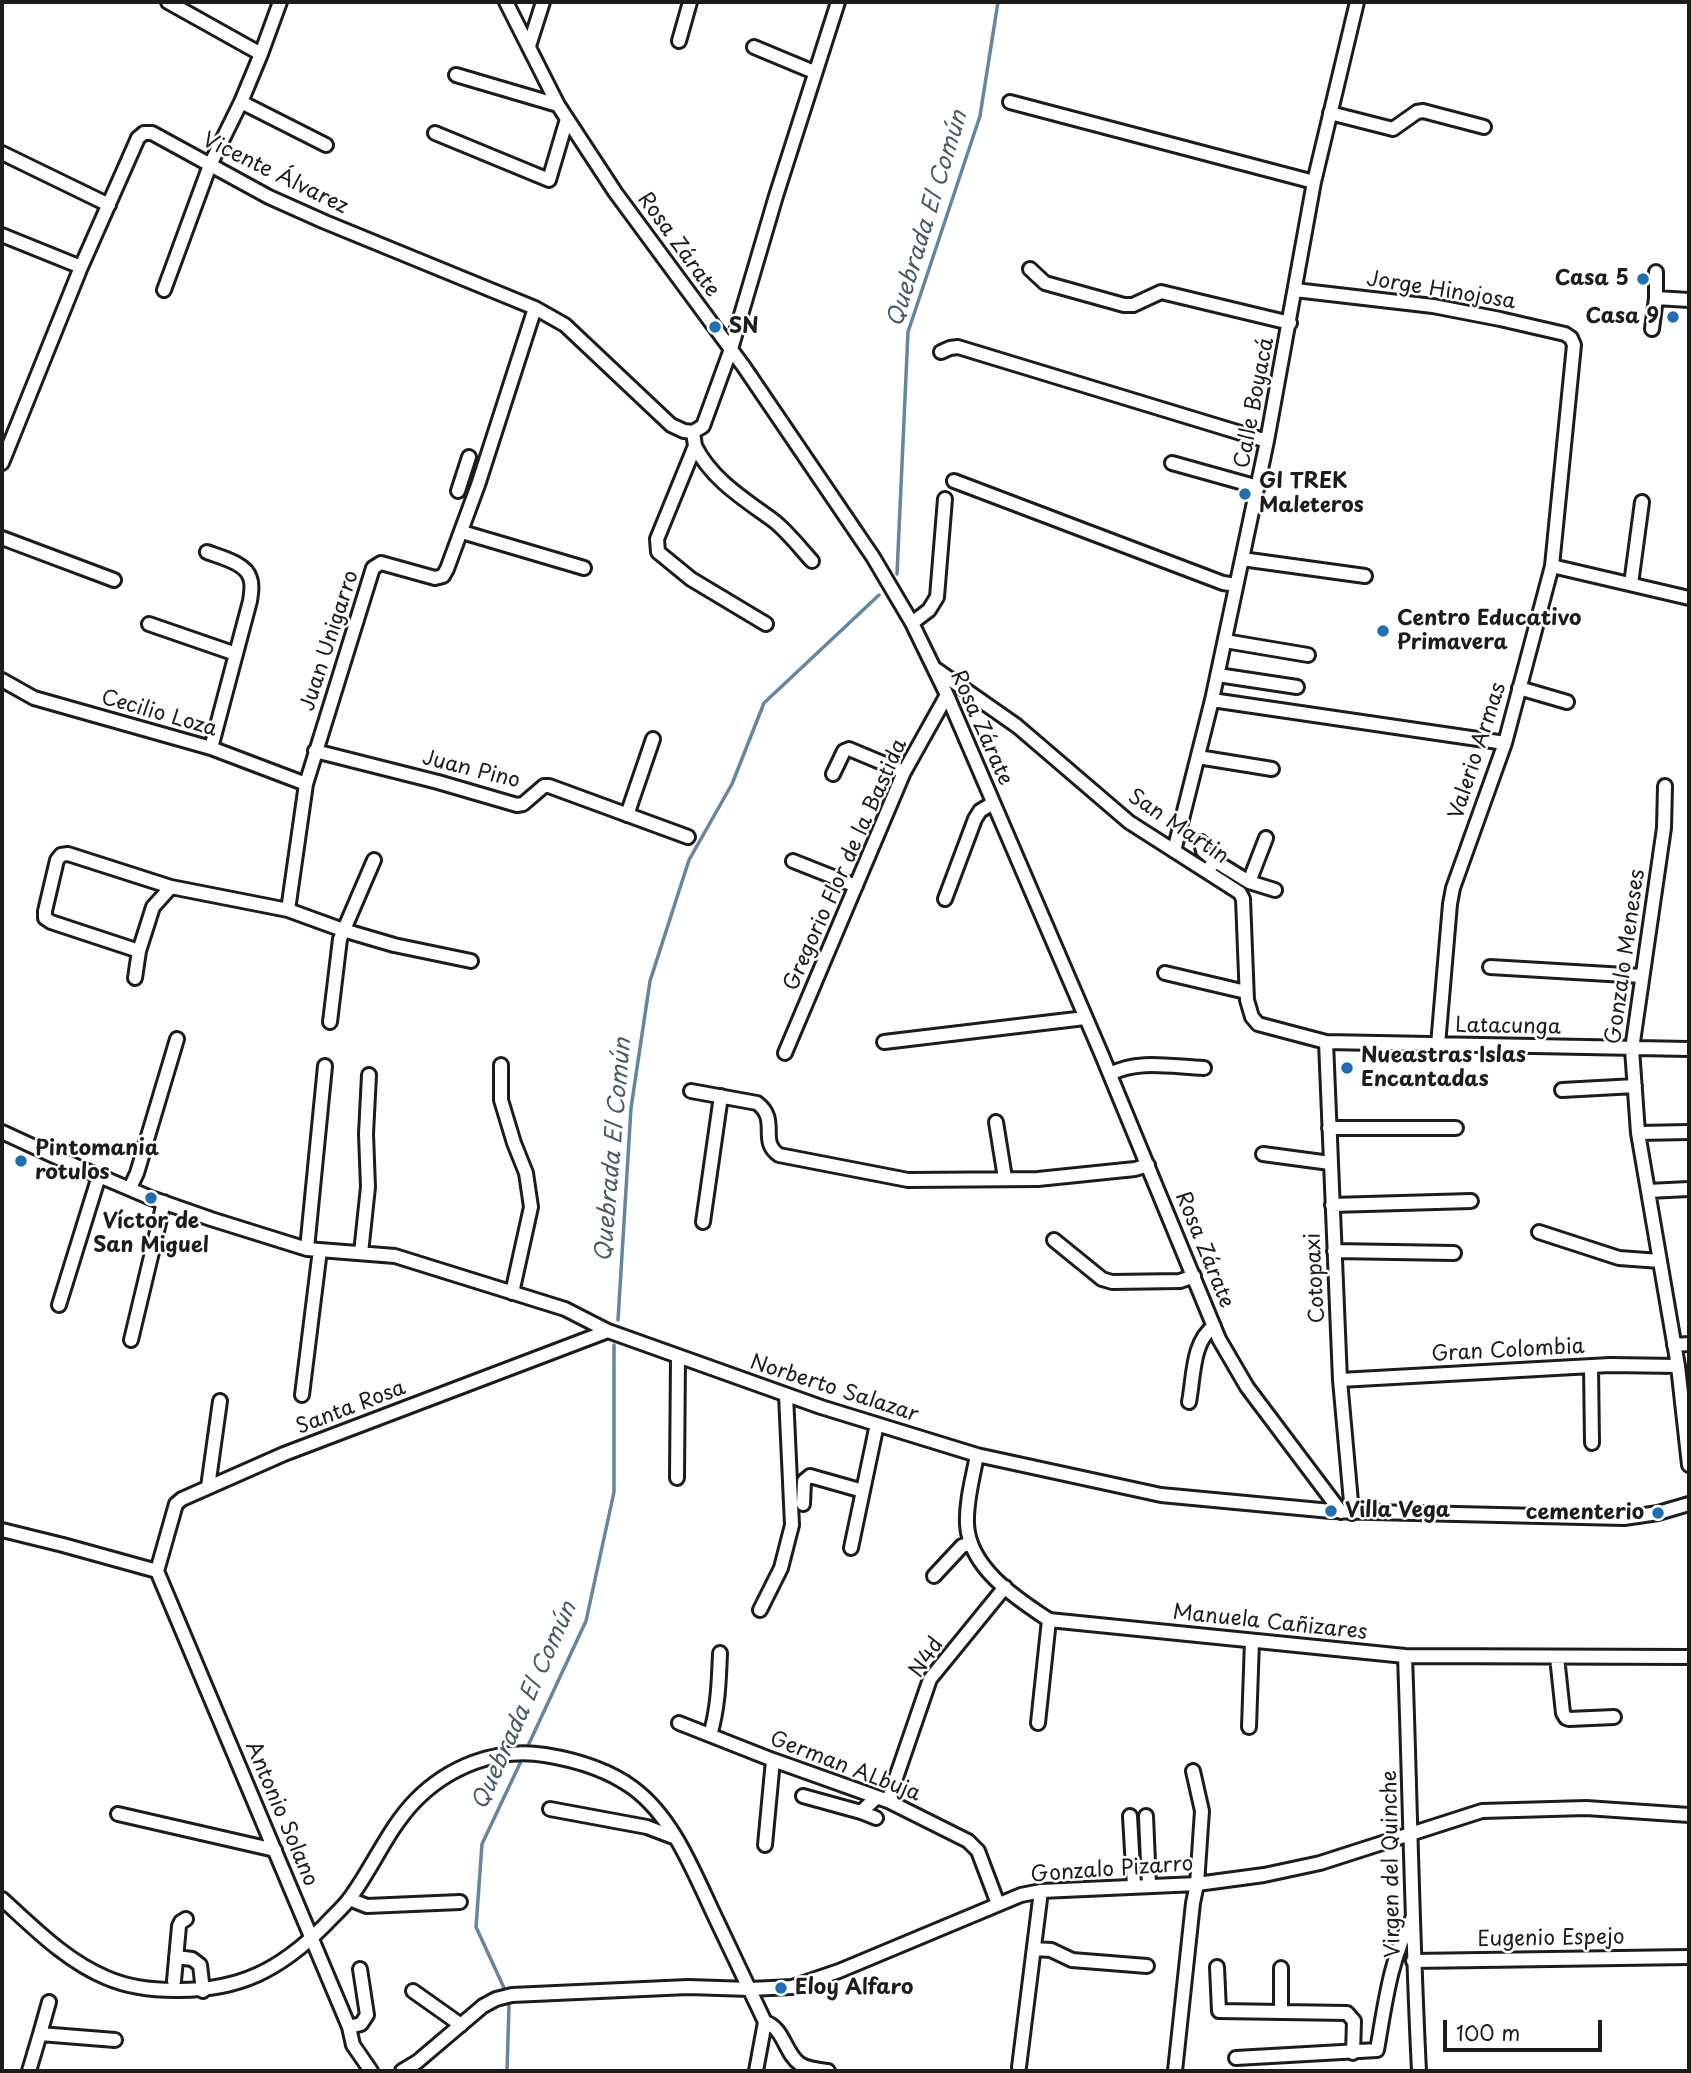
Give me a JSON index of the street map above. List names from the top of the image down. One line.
{"streets":{"street":["Vicente Álvarez","Rosa Zárate","Jorge Hinojosa","Calle Boyacá","Juan Unigarro","Cecilio Loza","Valerio Armas","Juan Pino","San Martin","Gregorio Flor de la Bastida","Gonzalo Meneses","Latacunga","Cotopaxi","Gran Colombia","Norberto Salazar","Santa Rosa","Manuela Cañizares","N4d","German ALbuja","Antonio Solano","Virgen del Quinche","Gonzalo Pizarro","Eugenio Espejo"]},"crossings":[["Vicente Álvarez","Juan Unigarro"],["Rosa Zárate","San Martin"],["Rosa Zárate","Gregorio Flor de la Bastida"],["Rosa Zárate","Cotopaxi"],["Rosa Zárate","Norberto Salazar"],["Jorge Hinojosa","Calle Boyacá"],["Jorge Hinojosa","Valerio Armas"],["Calle Boyacá","San Martin"],["Juan Unigarro","Cecilio Loza"],["Juan Unigarro","Juan Pino"],["Valerio Armas","Latacunga"],["San Martin","Latacunga"],["San Martin","Cotopaxi"],["Gonzalo Meneses","Latacunga"],["Gonzalo Meneses","Gran Colombia"],["Latacunga","Cotopaxi"],["Cotopaxi","Gran Colombia"],["Cotopaxi","Norberto Salazar"],["Norberto Salazar","Santa Rosa"],["Santa Rosa","Antonio Solano"],["Manuela Cañizares","Virgen del Quinche"],["N4d","German ALbuja"],["German ALbuja","Gonzalo Pizarro"],["Virgen del Quinche","Gonzalo Pizarro"],["Virgen del Quinche","Eugenio Espejo"]],"water":["Quebrada El Común"],"places":["Casa 5","Casa 9","SN","GI TREK Maleteros","Centro Educativo Primavera","Nueastras Islas Encantadas","Pintomania rotulos","Víctor de San Miguel","Villa Vega","cementerio","Eloy Alfaro"],"scale_bar":"100 m"}
